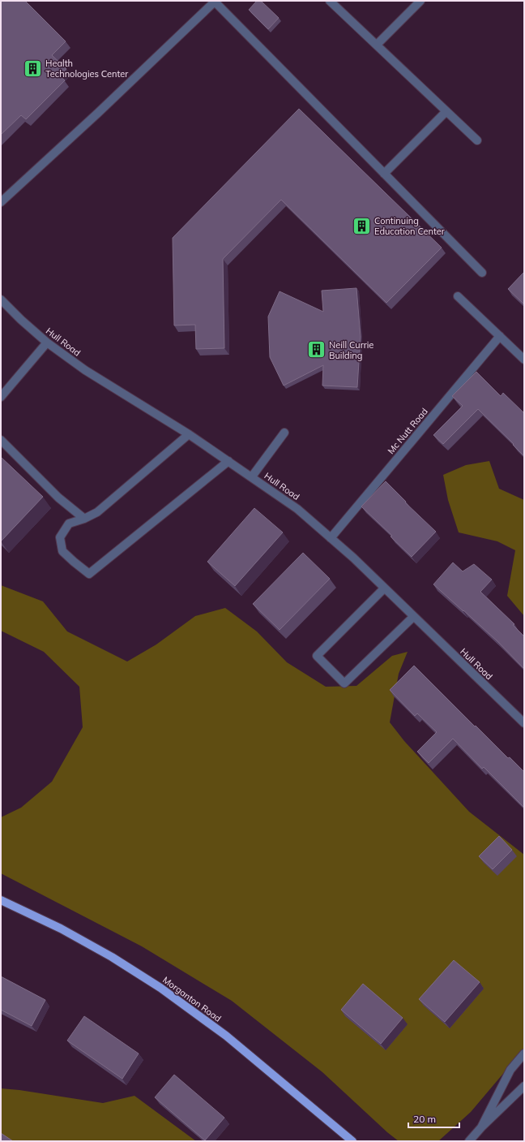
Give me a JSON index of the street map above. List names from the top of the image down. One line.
{"streets":{"main road":["Morganton Road"],"street":["Hull Road","Mc Nutt Road"]},"crossings":[["Hull Road","Mc Nutt Road"]],"places":{"building":["Health Technologies Center","Continuing Education Center","Neill Currie Building"]},"scale_bar":"20 m"}
